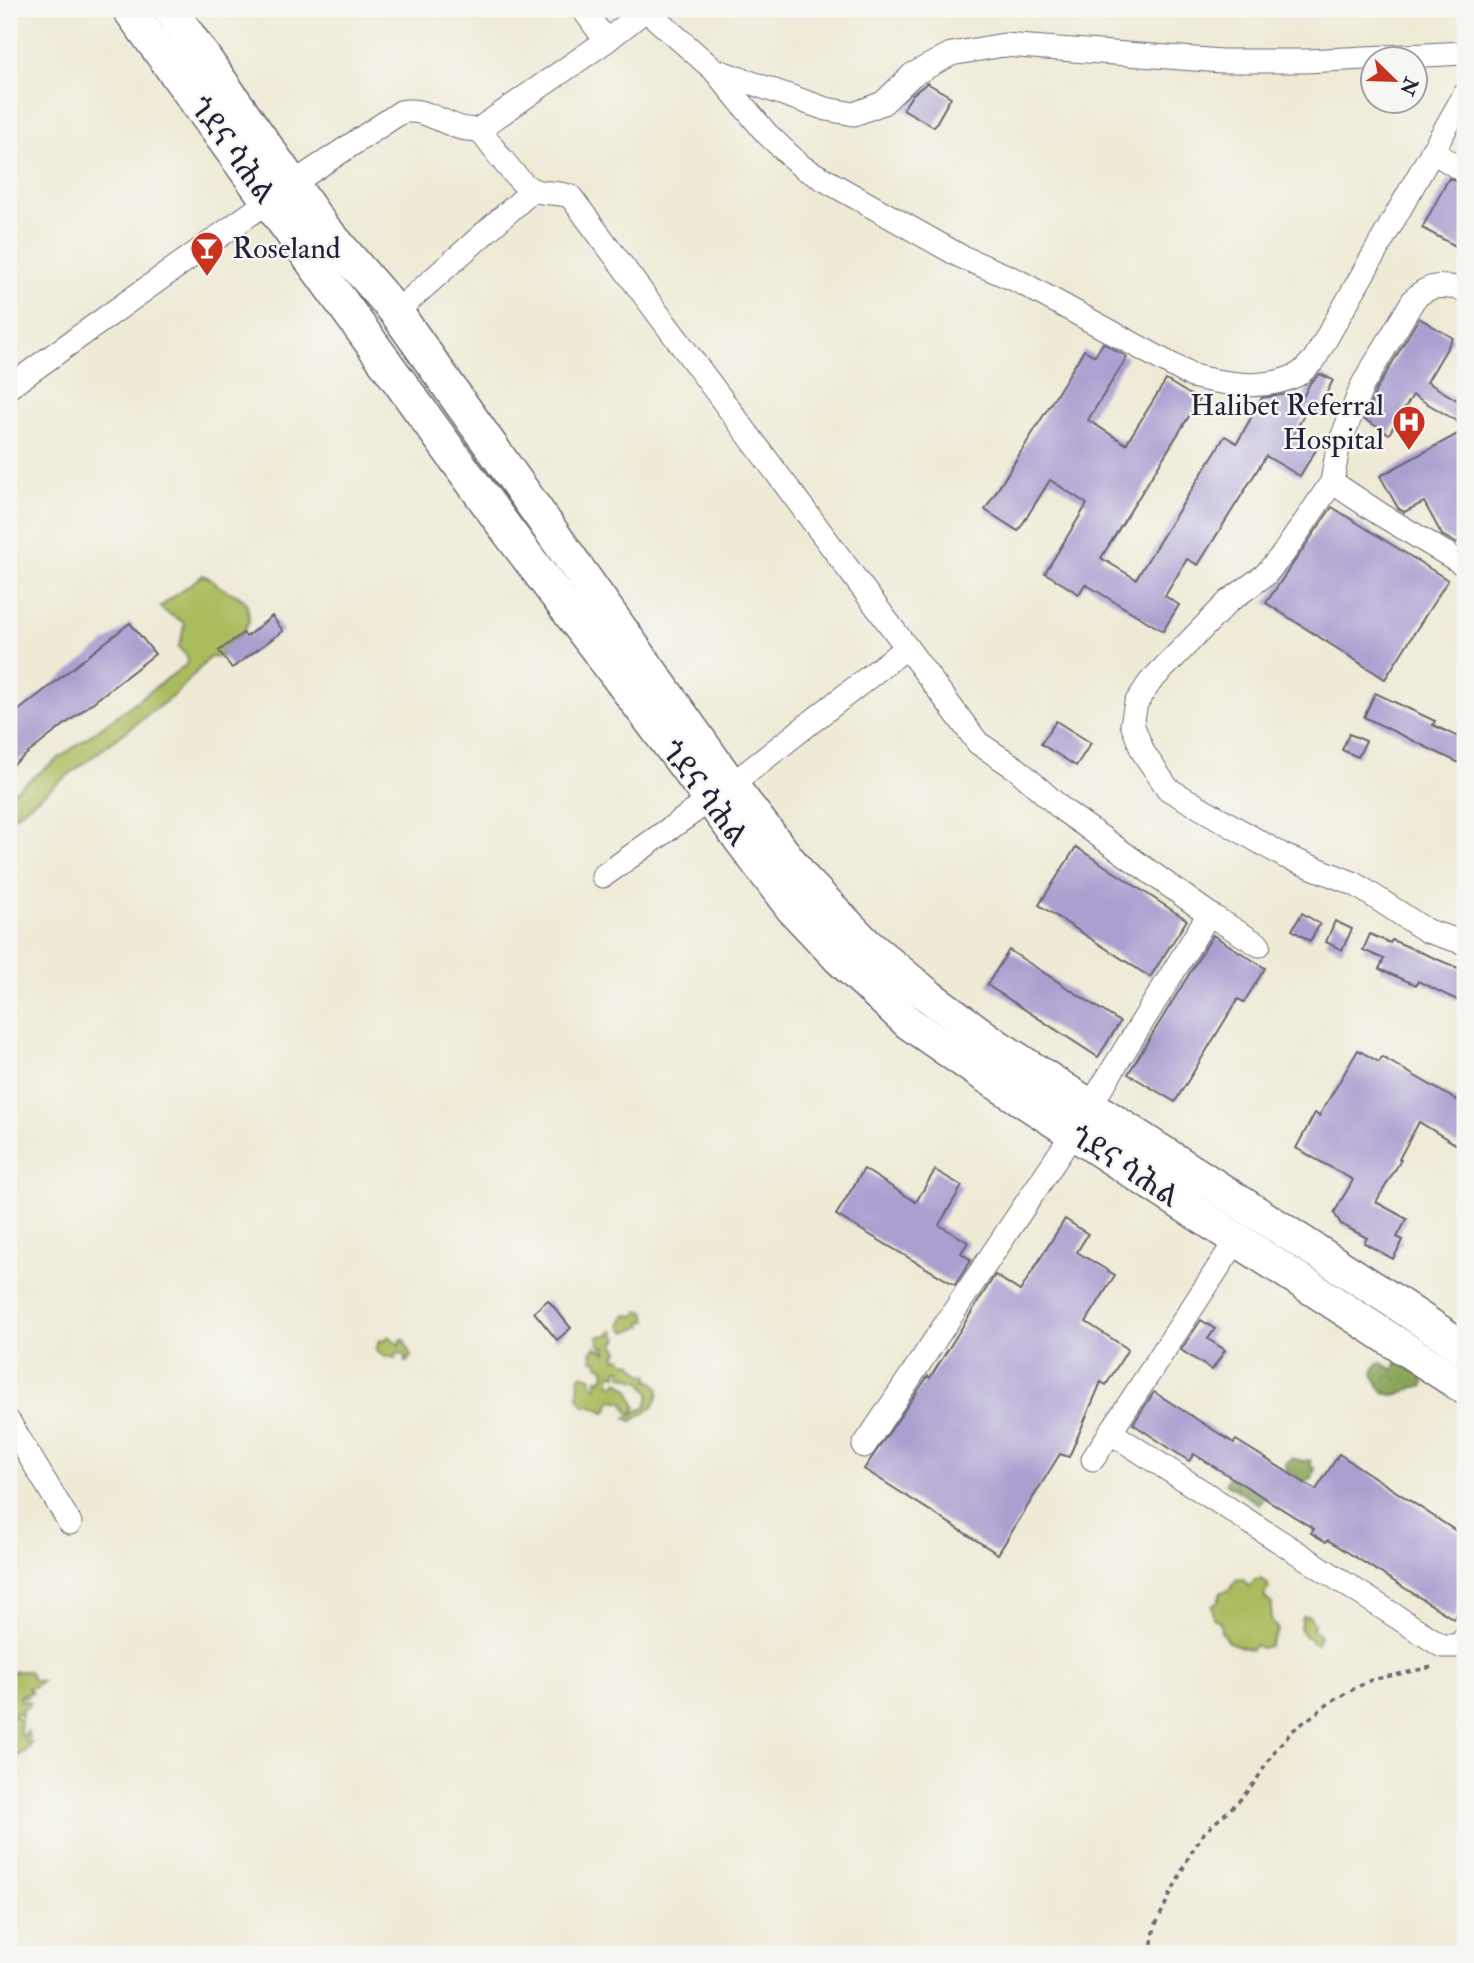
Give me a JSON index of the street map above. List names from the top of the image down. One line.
{"streets":{"highway":["ጎደና ሳሕል"]},"places":{"bar":["Roseland"],"hospital":["Halibet Referral Hospital"]},"north":"bottom right"}
